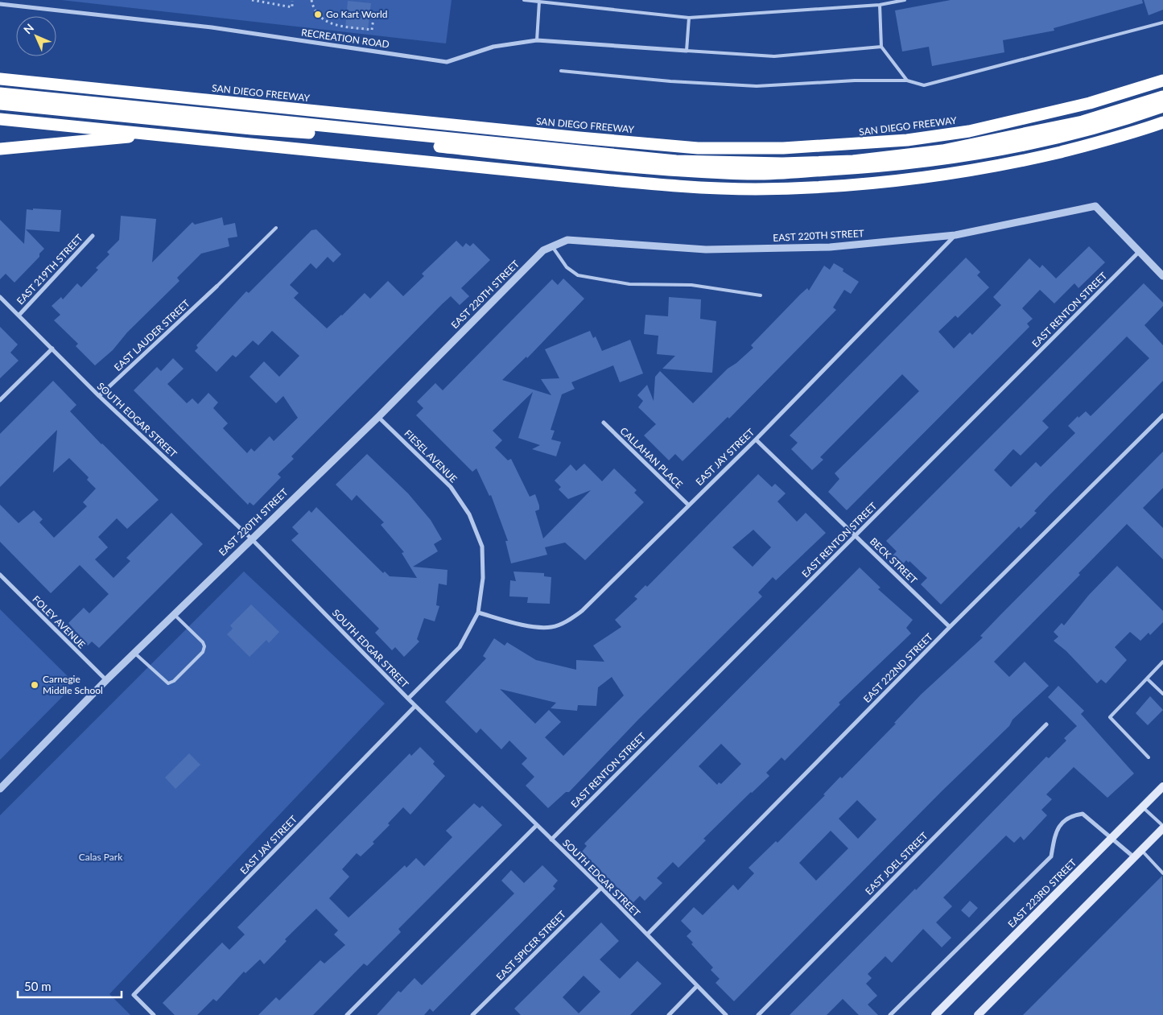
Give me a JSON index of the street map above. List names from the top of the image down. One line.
{"streets":{"highway":["SAN DIEGO FREEWAY"],"main road":["EAST 223RD STREET"],"street":["RECREATION ROAD","EAST 220TH STREET","EAST 219TH STREET","EAST RENTON STREET","EAST LAUDER STREET","SOUTH EDGAR STREET","FIESEL AVENUE","EAST JAY STREET","CALLAHAN PLACE","BECK STREET","FOLEY AVENUE","EAST 222ND STREET","EAST JOEL STREET","EAST SPICER STREET"]},"crossings":[["EAST 220TH STREET","EAST RENTON STREET"],["EAST 220TH STREET","SOUTH EDGAR STREET"],["EAST 220TH STREET","FIESEL AVENUE"],["EAST 220TH STREET","EAST JAY STREET"],["EAST 220TH STREET","FOLEY AVENUE"],["EAST 219TH STREET","SOUTH EDGAR STREET"],["EAST RENTON STREET","SOUTH EDGAR STREET"],["EAST RENTON STREET","BECK STREET"],["EAST LAUDER STREET","SOUTH EDGAR STREET"],["SOUTH EDGAR STREET","FIESEL AVENUE"],["SOUTH EDGAR STREET","EAST JAY STREET"],["SOUTH EDGAR STREET","EAST 222ND STREET"],["SOUTH EDGAR STREET","EAST SPICER STREET"],["FIESEL AVENUE","EAST JAY STREET"],["EAST JAY STREET","CALLAHAN PLACE"],["EAST JAY STREET","BECK STREET"],["BECK STREET","EAST 222ND STREET"]],"parks":["Calas Park"],"places":["Go Kart World","Carnegie Middle School"],"scale_bar":"50 m","north":"top left"}
